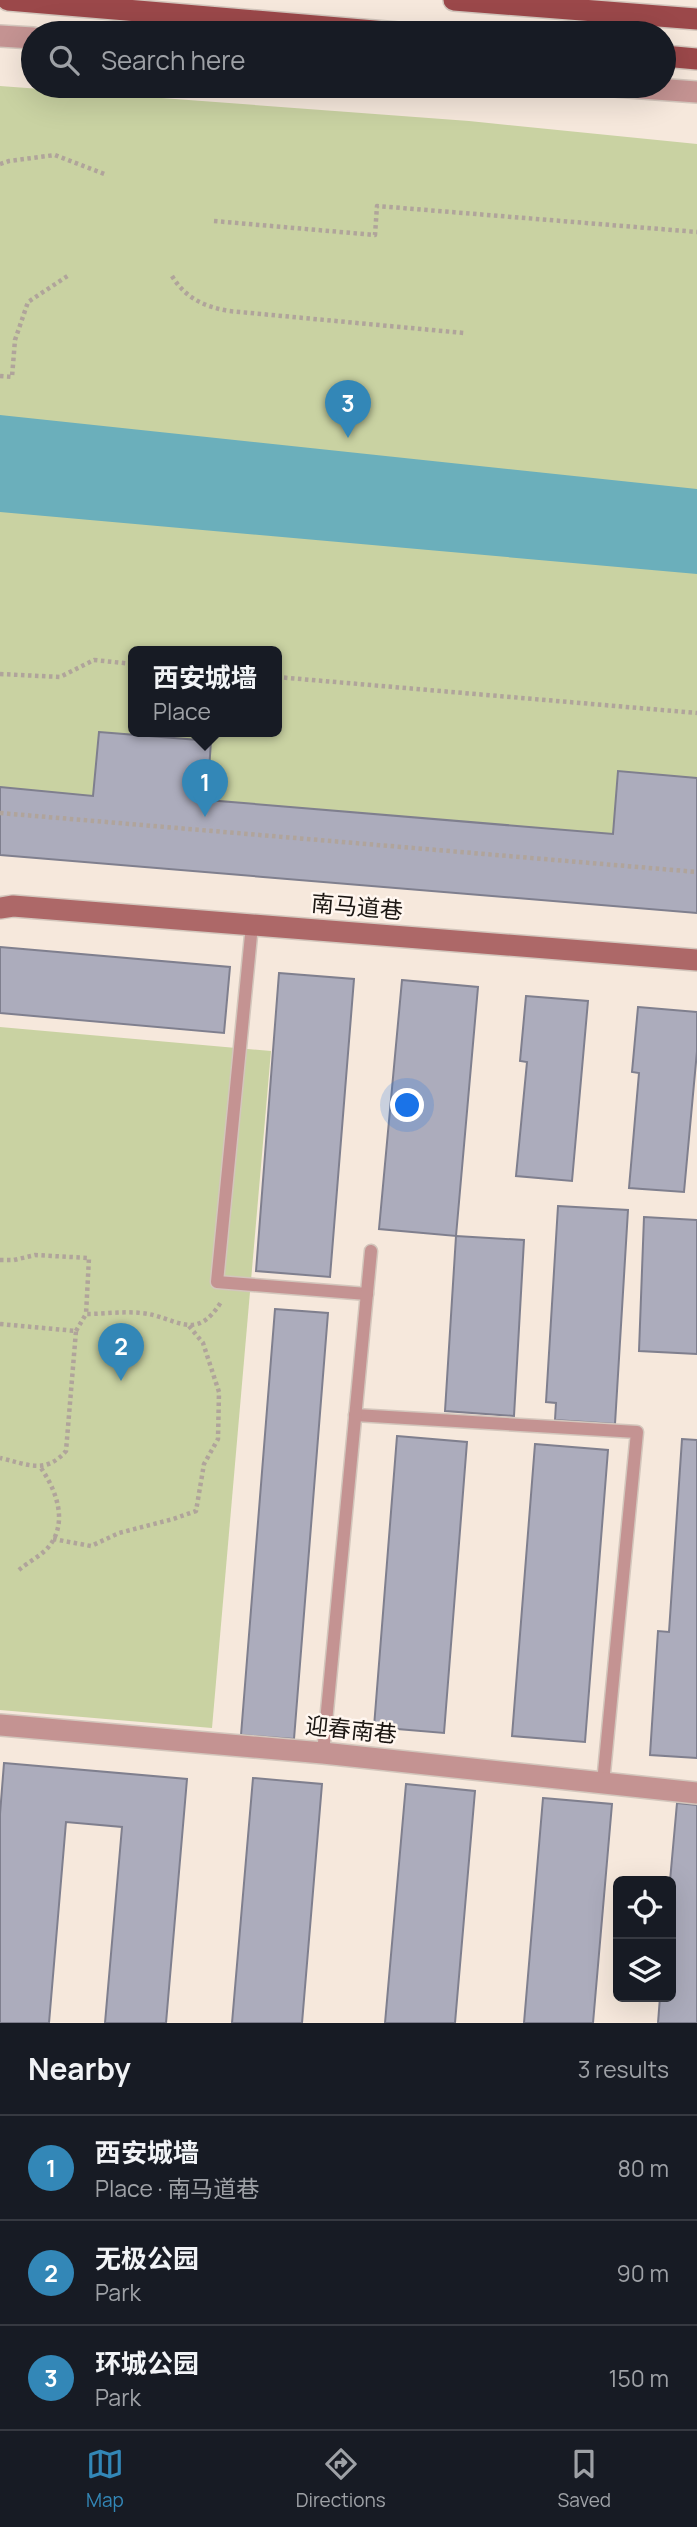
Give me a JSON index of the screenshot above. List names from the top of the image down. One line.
{"streets":{"street":["南马道巷","迎春南巷"]},"page":{"search":"Search here","pins":["3","1","2"],"popup":["西安城墙","Place"],"heading":["Nearby","3 results"],"list":[{"mark":"1","name":"西安城墙","note":"Place · 南马道巷","value":"80 m"},{"mark":"2","name":"无极公园","note":"Park","value":"90 m"},{"mark":"3","name":"环城公园","note":"Park","value":"150 m"}],"nav":["Map","Directions","Saved"]}}
